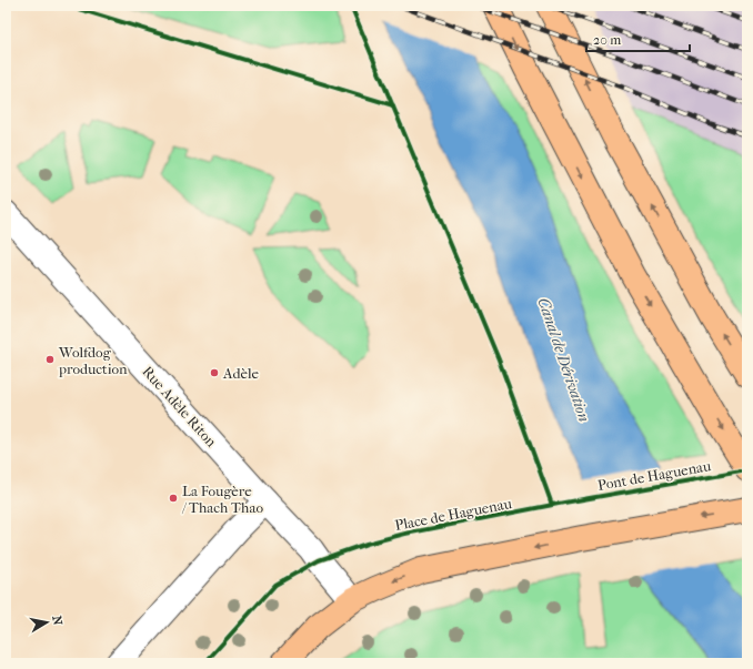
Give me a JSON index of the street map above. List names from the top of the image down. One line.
{"streets":{"street":["Rue Adèle Riton"],"cycle path":["Pont de Haguenau"]},"water":["Canal de Dérivation"],"places":["Wolfdog production","Adèle","La Fougère / Thach Thao"],"scale_bar":"20 m","north":"right"}
